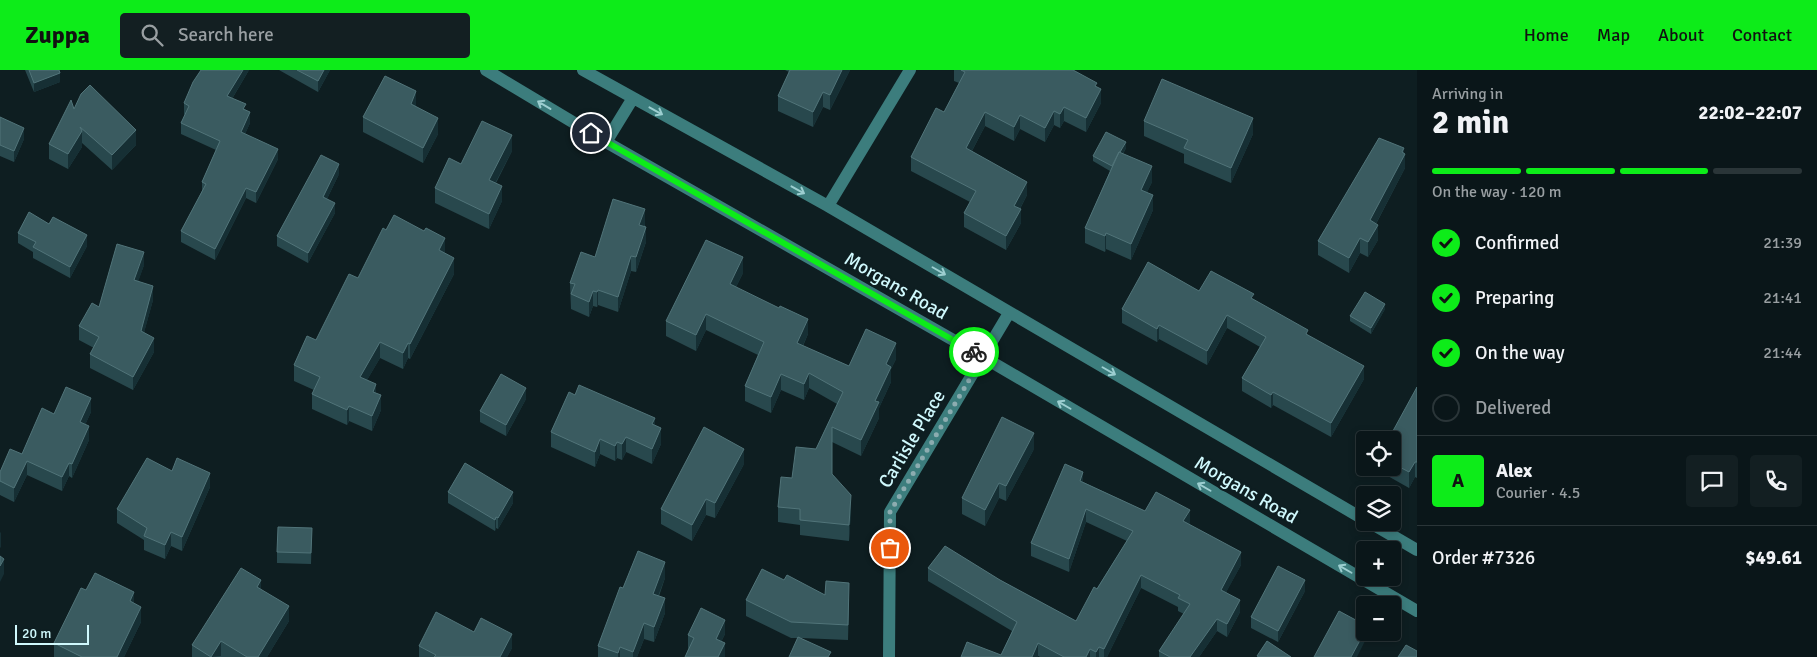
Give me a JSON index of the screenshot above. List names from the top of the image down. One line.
{"streets":{"street":["Morgans Road","Carlisle Place"]},"crossings":[["Morgans Road","Carlisle Place"]],"scale_bar":"20 m","page":{"header":"Zuppa","search":"Search here","nav":["Home","Map","About","Contact"],"heading":["2 min","Arriving in","22:02–22:07"],"panel":["Alex","Courier · 4.5","Order #7326","$49.61"],"bar":"On the way · 120 m","list":[["Confirmed","21:39"],["Preparing","21:41"],["On the way","21:44"],"Delivered"],"map_buttons":["+","−"],"round":"A","scale":"20 m"}}
